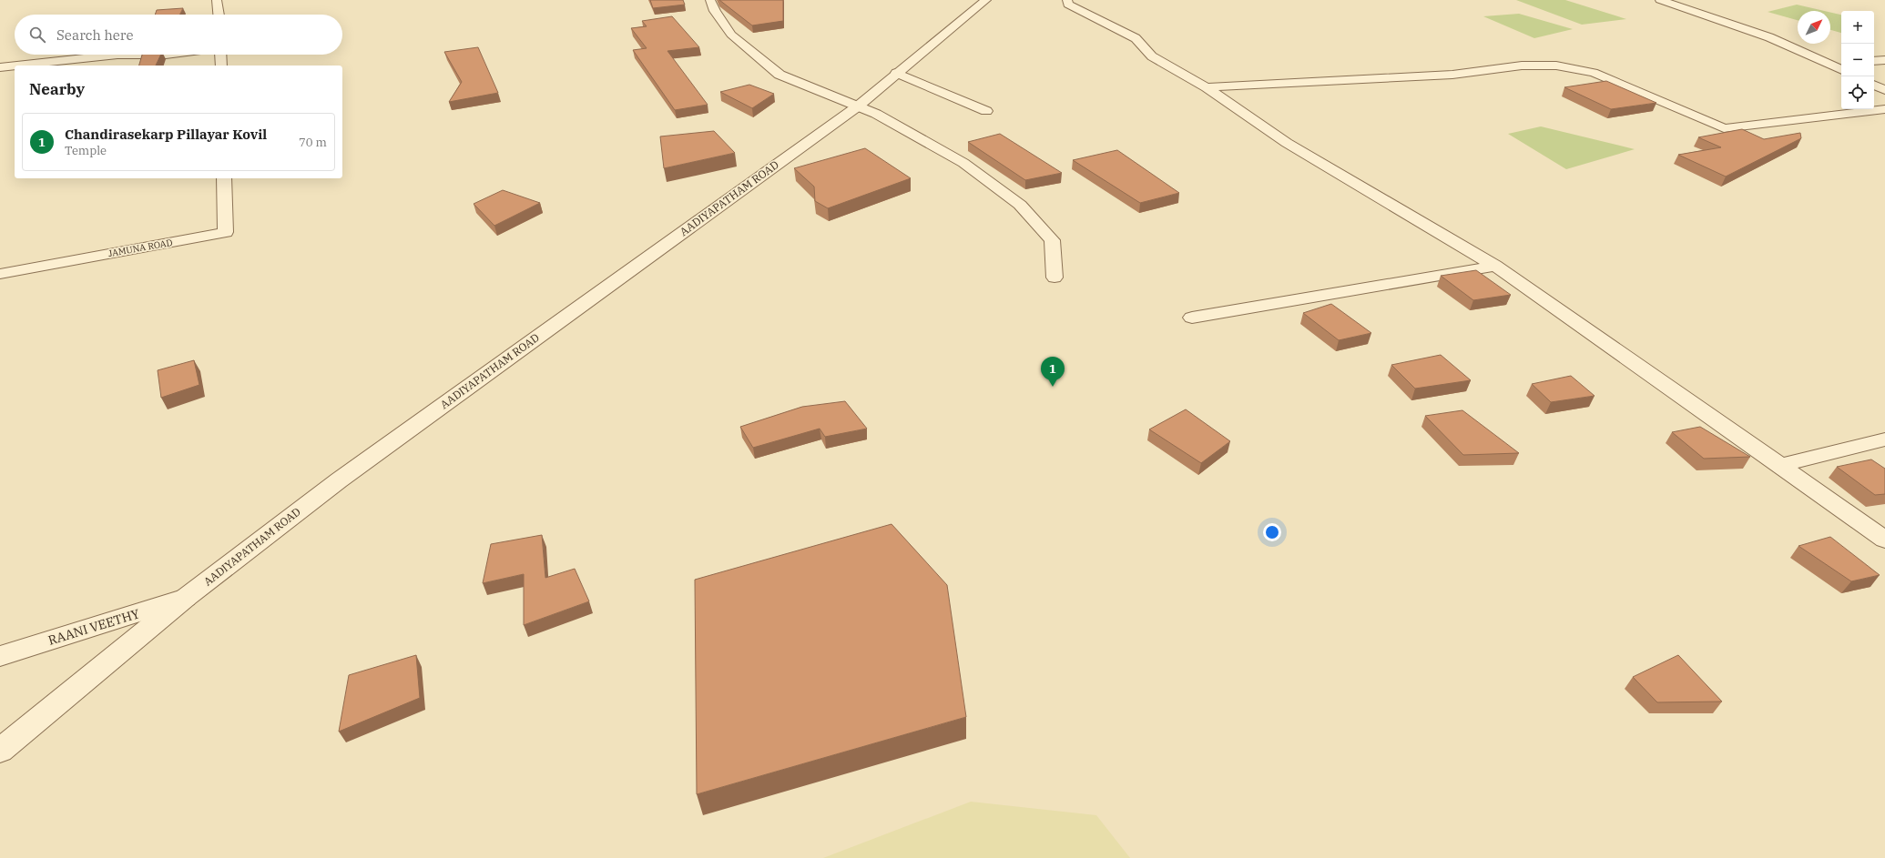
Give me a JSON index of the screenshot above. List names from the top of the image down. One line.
{"streets":{"street":["AADIYAPATHAM ROAD","JAMUNA ROAD","RAANI VEETHY"]},"crossings":[["AADIYAPATHAM ROAD","RAANI VEETHY"]],"north":"top right","page":{"map_buttons":["+","−"],"search":"Search here","heading":"Nearby","list":[{"mark":"1","name":"Chandirasekarp Pillayar Kovil","note":"Temple","value":"70 m"}],"pins":"1"}}
